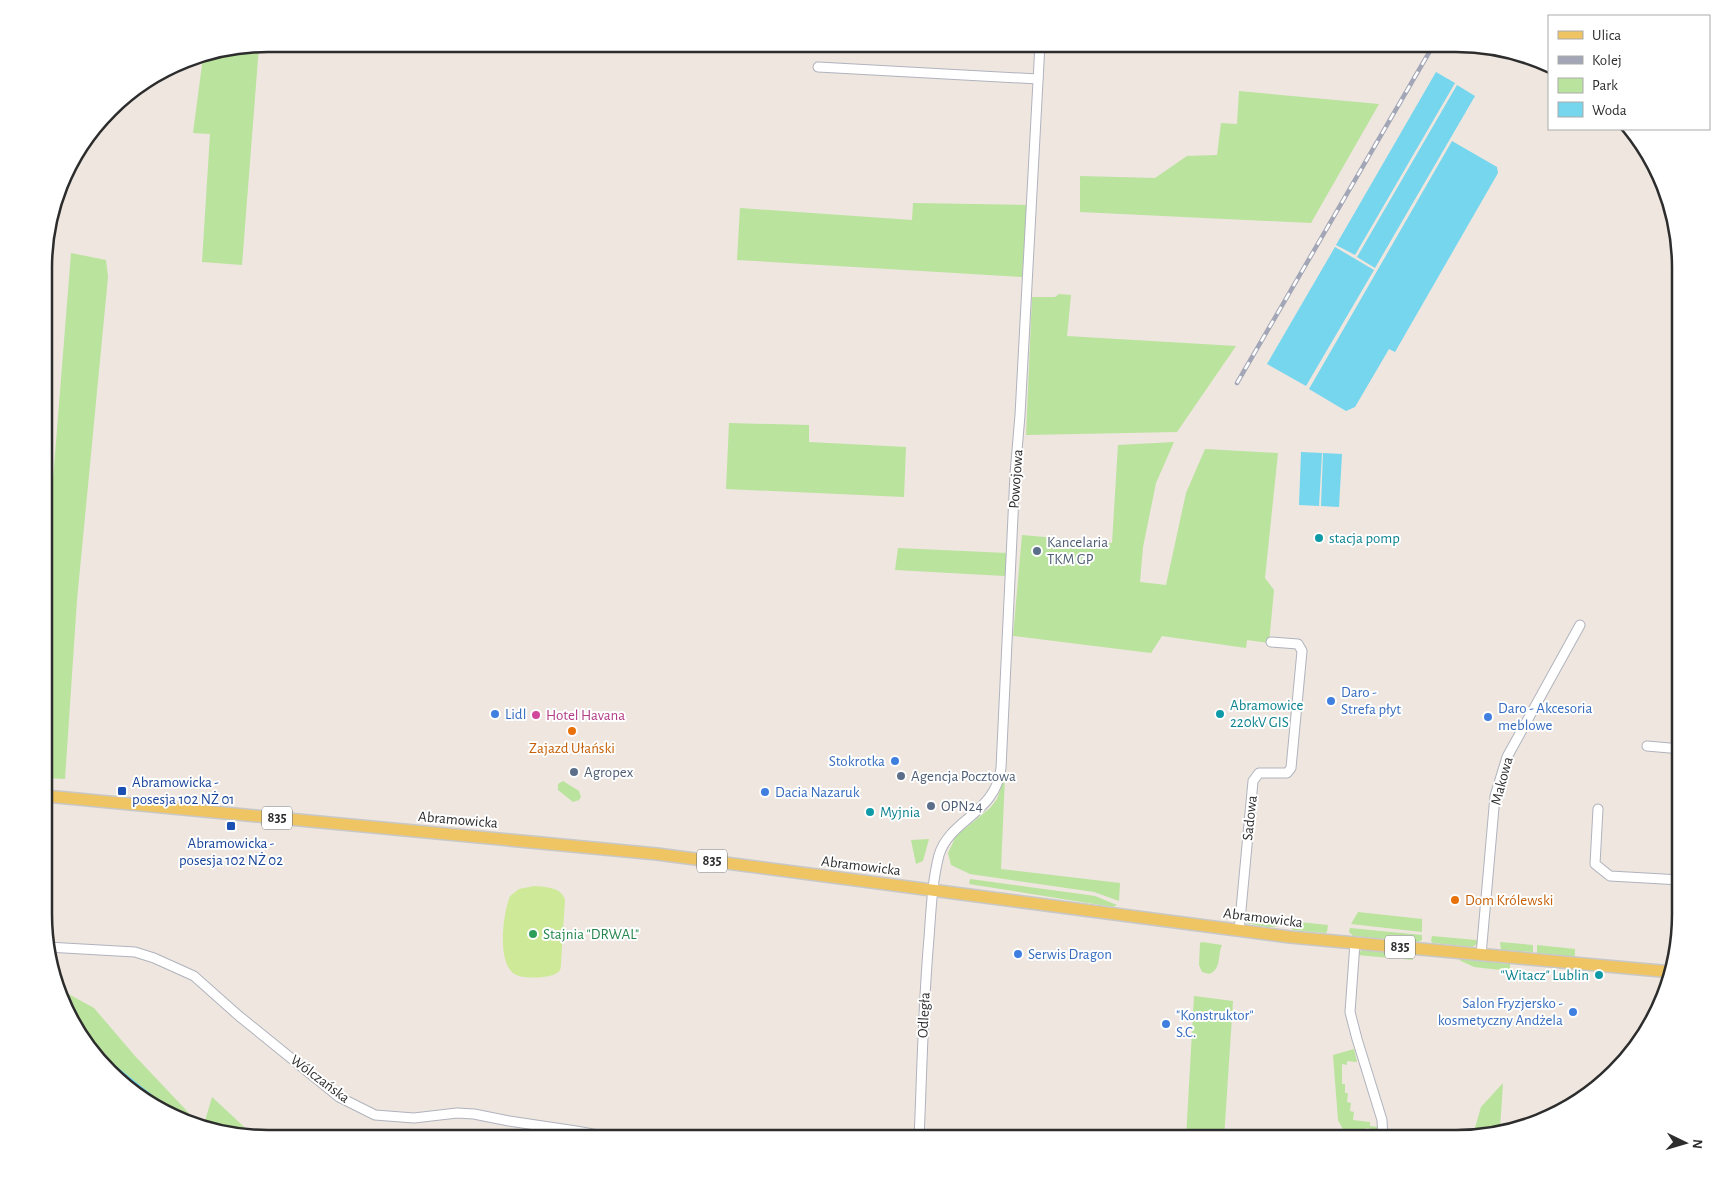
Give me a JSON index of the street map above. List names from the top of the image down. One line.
{"streets":{"main road":["835","Abramowicka"],"street":["Powojowa","Makowa","Sadowa","Odległa","Wólczańska"]},"crossings":[["Powojowa","Abramowicka"],["Powojowa","Odległa"],["Makowa","Abramowicka"],["Sadowa","Abramowicka"],["Abramowicka","Odległa"]],"places":{"other":["stacja pomp","Kancelaria TKM GP","Daro - Strefa płyt","Lidl","Abramowice 220kV GIS","Hotel Havana","Daro - Akcesoria meblowe","Zajazd Ułański","Stokrotka","Agropex","Agencja Pocztowa","Dacia Nazaruk","OPN24","Myjnia","Dom Królewski","Stajnia \"DRWAL\"","Serwis Dragon","\"Witacz\" Lublin","Salon Fryzjersko - kosmetyczny Andżela","\"Konstruktor\" S.C."],"transit":["Abramowicka - posesja 102 NŻ 01","Abramowicka - posesja 102 NŻ 02"]},"legend":["Ulica","Kolej","Park","Woda"],"north":"right"}
